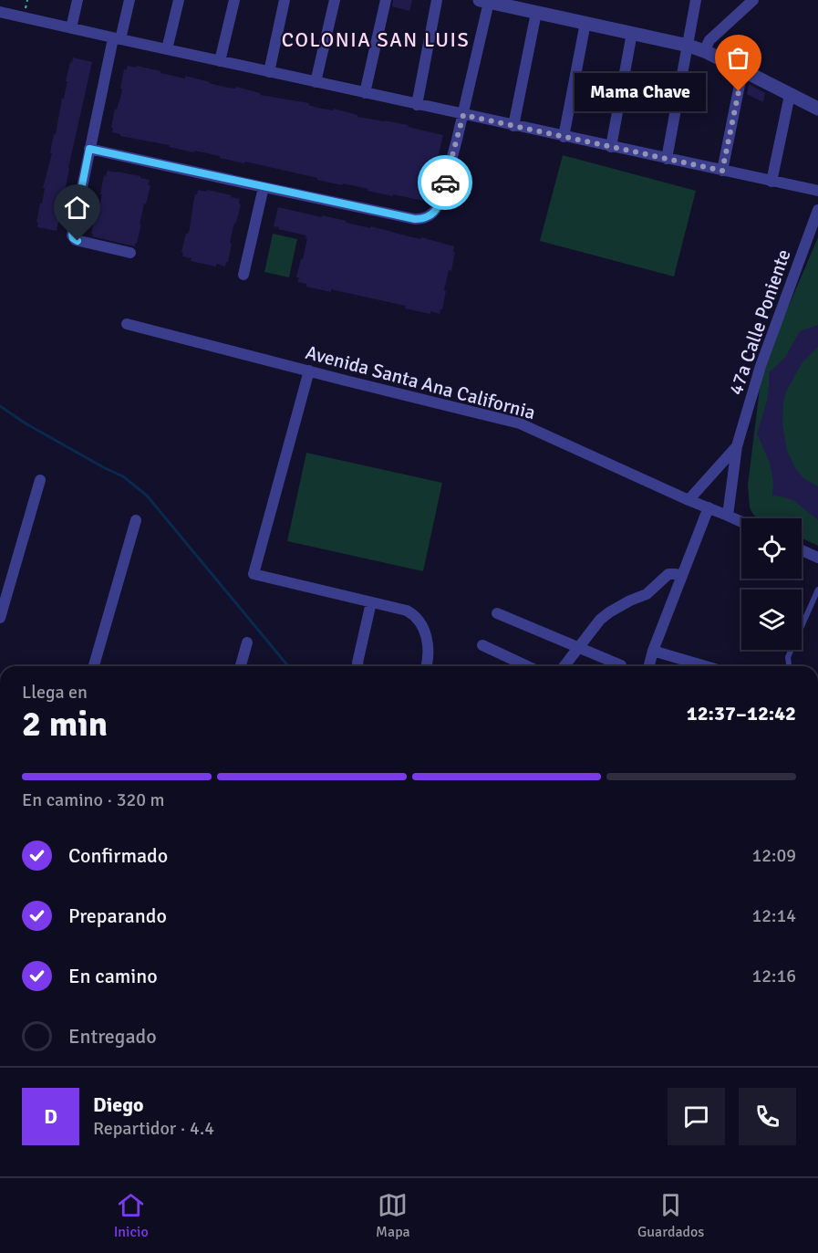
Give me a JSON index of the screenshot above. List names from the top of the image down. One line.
{"streets":{"street":["47a Calle Poniente","Avenida Santa Ana California"]},"crossings":[["47a Calle Poniente","Avenida Santa Ana California"]],"districts":["COLONIA SAN LUIS"],"places":["Mama Chave"],"page":{"bubble":"Mama Chave","heading":["2 min","Llega en","12:37–12:42"],"panel":["Diego","Repartidor · 4.4"],"bar":"En camino · 320 m","list":[["Confirmado","12:09"],["Preparando","12:14"],["En camino","12:16"],"Entregado"],"round":"D","tabs":["Inicio","Mapa","Guardados"]}}
